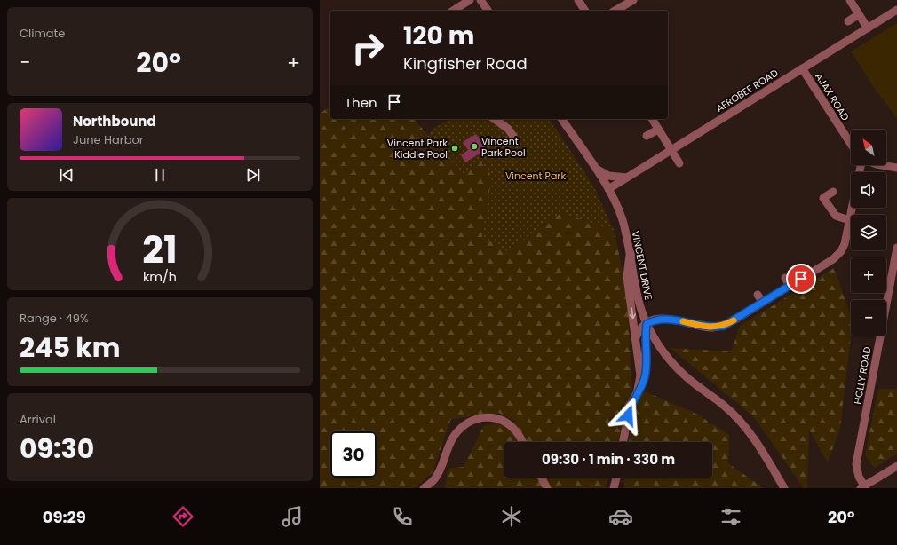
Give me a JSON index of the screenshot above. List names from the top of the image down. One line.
{"streets":{"street":["AEROBEE ROAD","AJAX ROAD","VINCENT DRIVE","HOLLY ROAD"]},"crossings":[["AEROBEE ROAD","AJAX ROAD"],["AEROBEE ROAD","VINCENT DRIVE"]],"parks":["Vincent Park"],"places":["Vincent Park Pool","Vincent Park Kiddie Pool"],"north":"top left","page":{"tile":["Climate",["Range · 49%","245 km"],["Arrival","09:30"]],"turn":["120 m","Kingfisher Road"],"heat":["−","20°","+"],"then":"Then","song":["Northbound","June Harbor"],"map_buttons":["+","−"],"limit":"30","trip":"09:30 · 1 min · 330 m","tabs":["09:29","20°"],"gauge":["21","km/h"]}}
